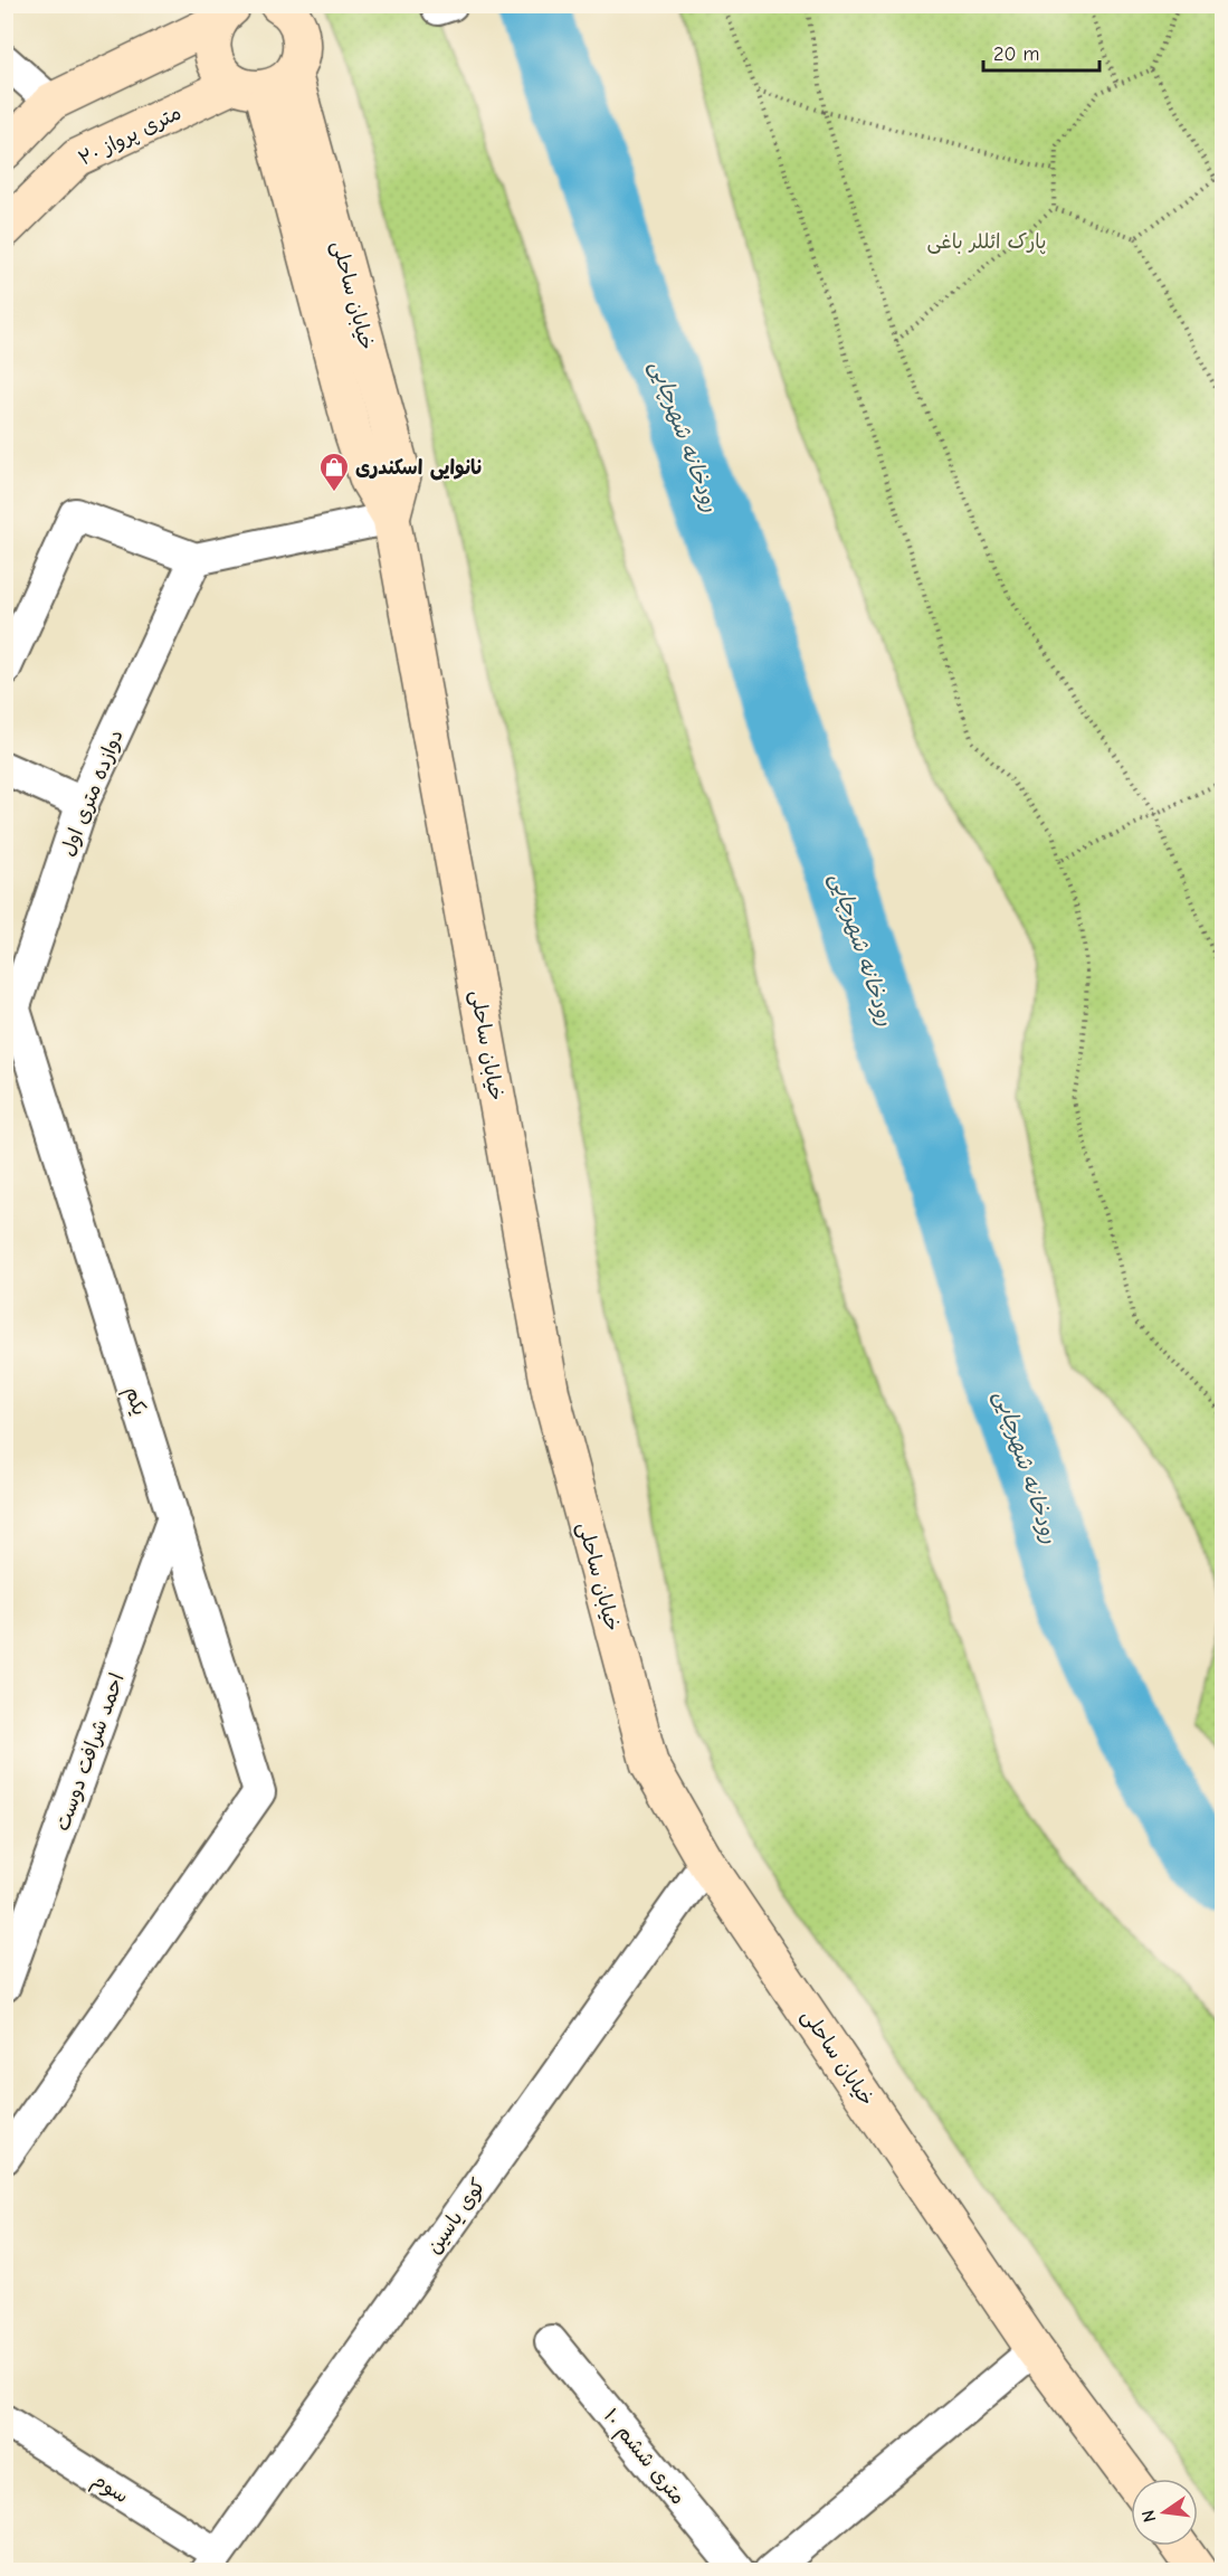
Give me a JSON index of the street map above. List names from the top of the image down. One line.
{"streets":{"street":["۲۰ متری پرواز","خیابان ساحلی","دوازده متری اول","یکم","احمد شرافت دوست","کوی یاسین","۱۰ متری ششم","سوم"]},"crossings":[["۲۰ متری پرواز","خیابان ساحلی"],["خیابان ساحلی","کوی یاسین"],["دوازده متری اول","یکم"],["یکم","احمد شرافت دوست"],["کوی یاسین","سوم"]],"water":["رودخانه شهرچایی"],"parks":["پارک ائللر باغی"],"places":{"shop":["نانوایی اسکندری"]},"scale_bar":"20 m","north":"left"}
